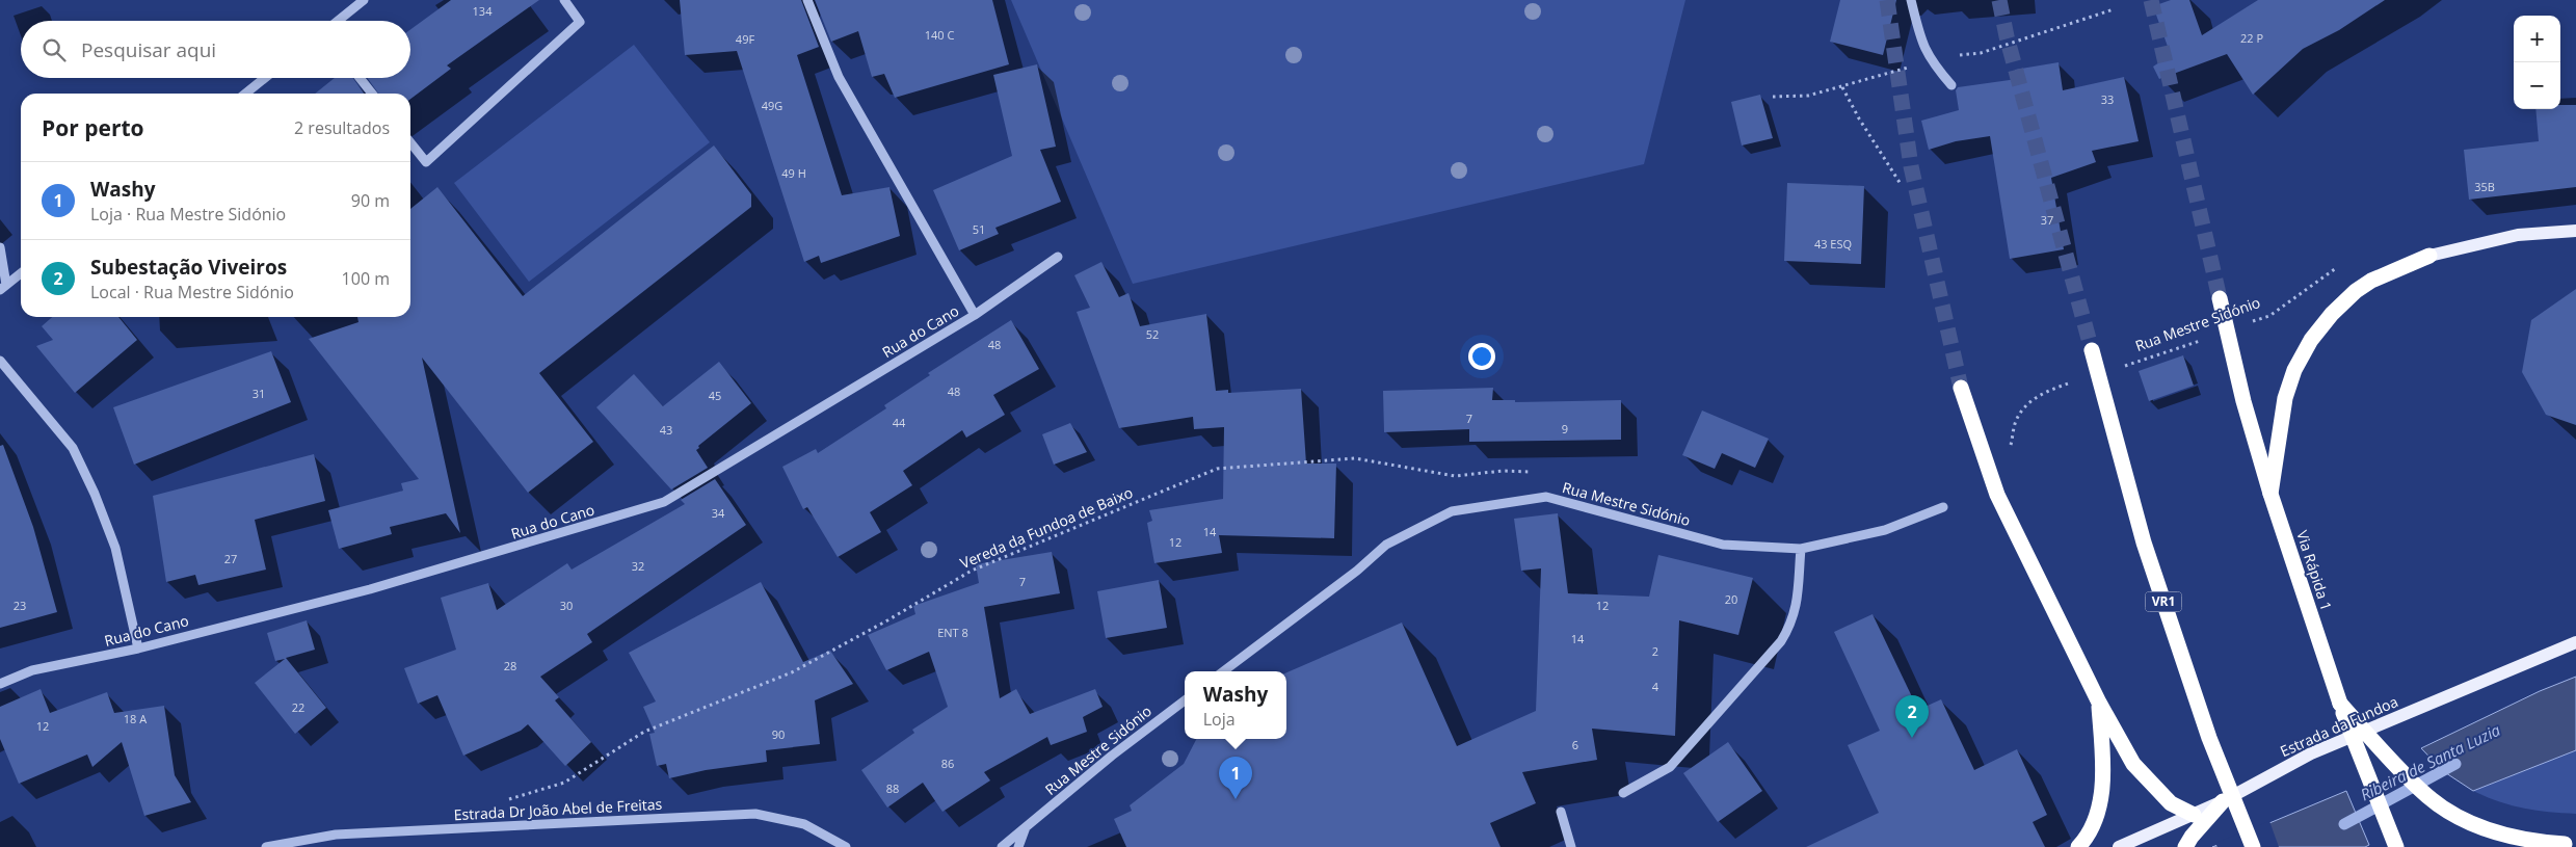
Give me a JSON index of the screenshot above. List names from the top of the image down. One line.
{"streets":{"highway":["Via Rápida 1","VR1"],"main road":["Estrada da Fundoa"],"street":["Rua Mestre Sidónio","Rua do Cano","Estrada Dr João Abel de Freitas"],"path":["Vereda da Fundoa de Baixo"]},"water":["Ribeira de Santa Luzia"],"house_numbers":["134","140 C","22 P","49F","33","49G","49 H","35B","37","51","43 ESQ","52","48","48","31","45","7","44","9","43","34","14","12","27","32","7","20","23","30","12","ENT 8","14","2","28","4","22","18 A","12","90","6","86","88"],"page":{"map_buttons":["+","−"],"search":"Pesquisar aqui","heading":["Por perto","2 resultados"],"list":[{"mark":"1","name":"Washy","note":"Loja · Rua Mestre Sidónio","value":"90 m"},{"mark":"2","name":"Subestação Viveiros","note":"Local · Rua Mestre Sidónio","value":"100 m"}],"popup":["Washy","Loja"],"pins":["2","1"]}}
